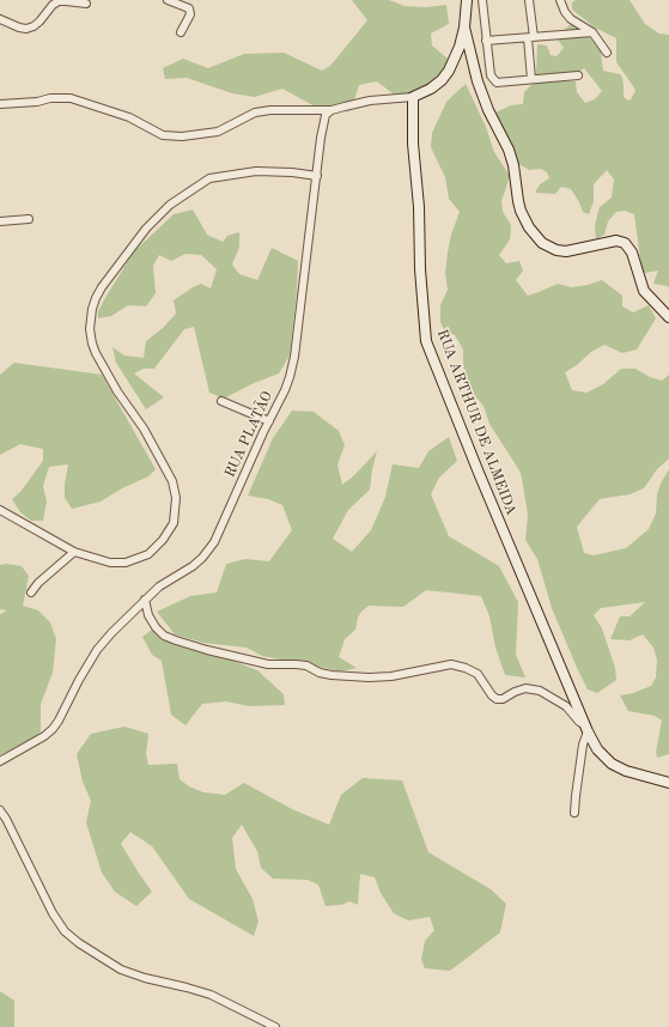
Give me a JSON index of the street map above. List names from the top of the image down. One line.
{"streets":{"street":["RUA ARTHUR DE ALMEIDA","RUA PLATÃO"]}}
